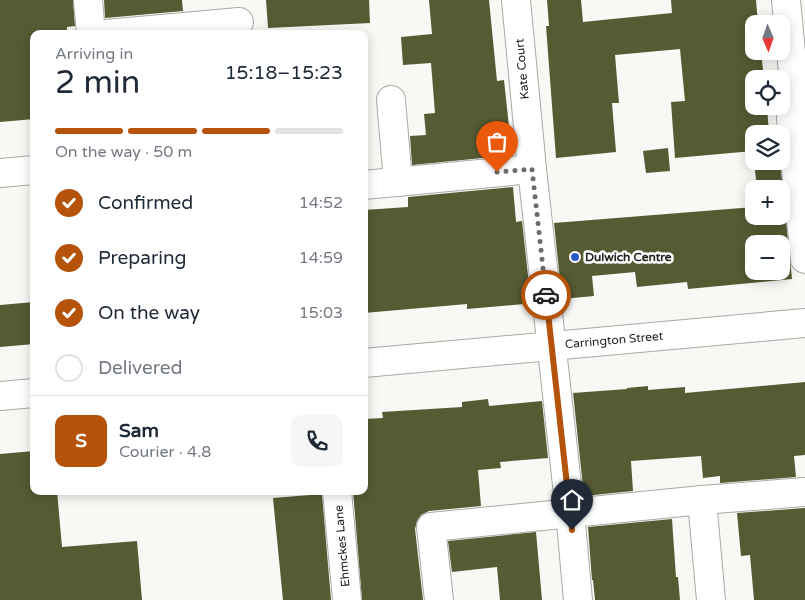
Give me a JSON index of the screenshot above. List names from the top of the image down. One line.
{"streets":{"street":["Kate Court","Carrington Street","Ehmckes Lane"]},"crossings":[["Kate Court","Carrington Street"]],"places":["Dulwich Centre"],"north":"bottom","page":{"map_buttons":["+","−"],"heading":["2 min","Arriving in","15:18–15:23"],"panel":["Sam","Courier · 4.8"],"bar":"On the way · 50 m","list":[["Confirmed","14:52"],["Preparing","14:59"],["On the way","15:03"],"Delivered"],"round":"S"}}
